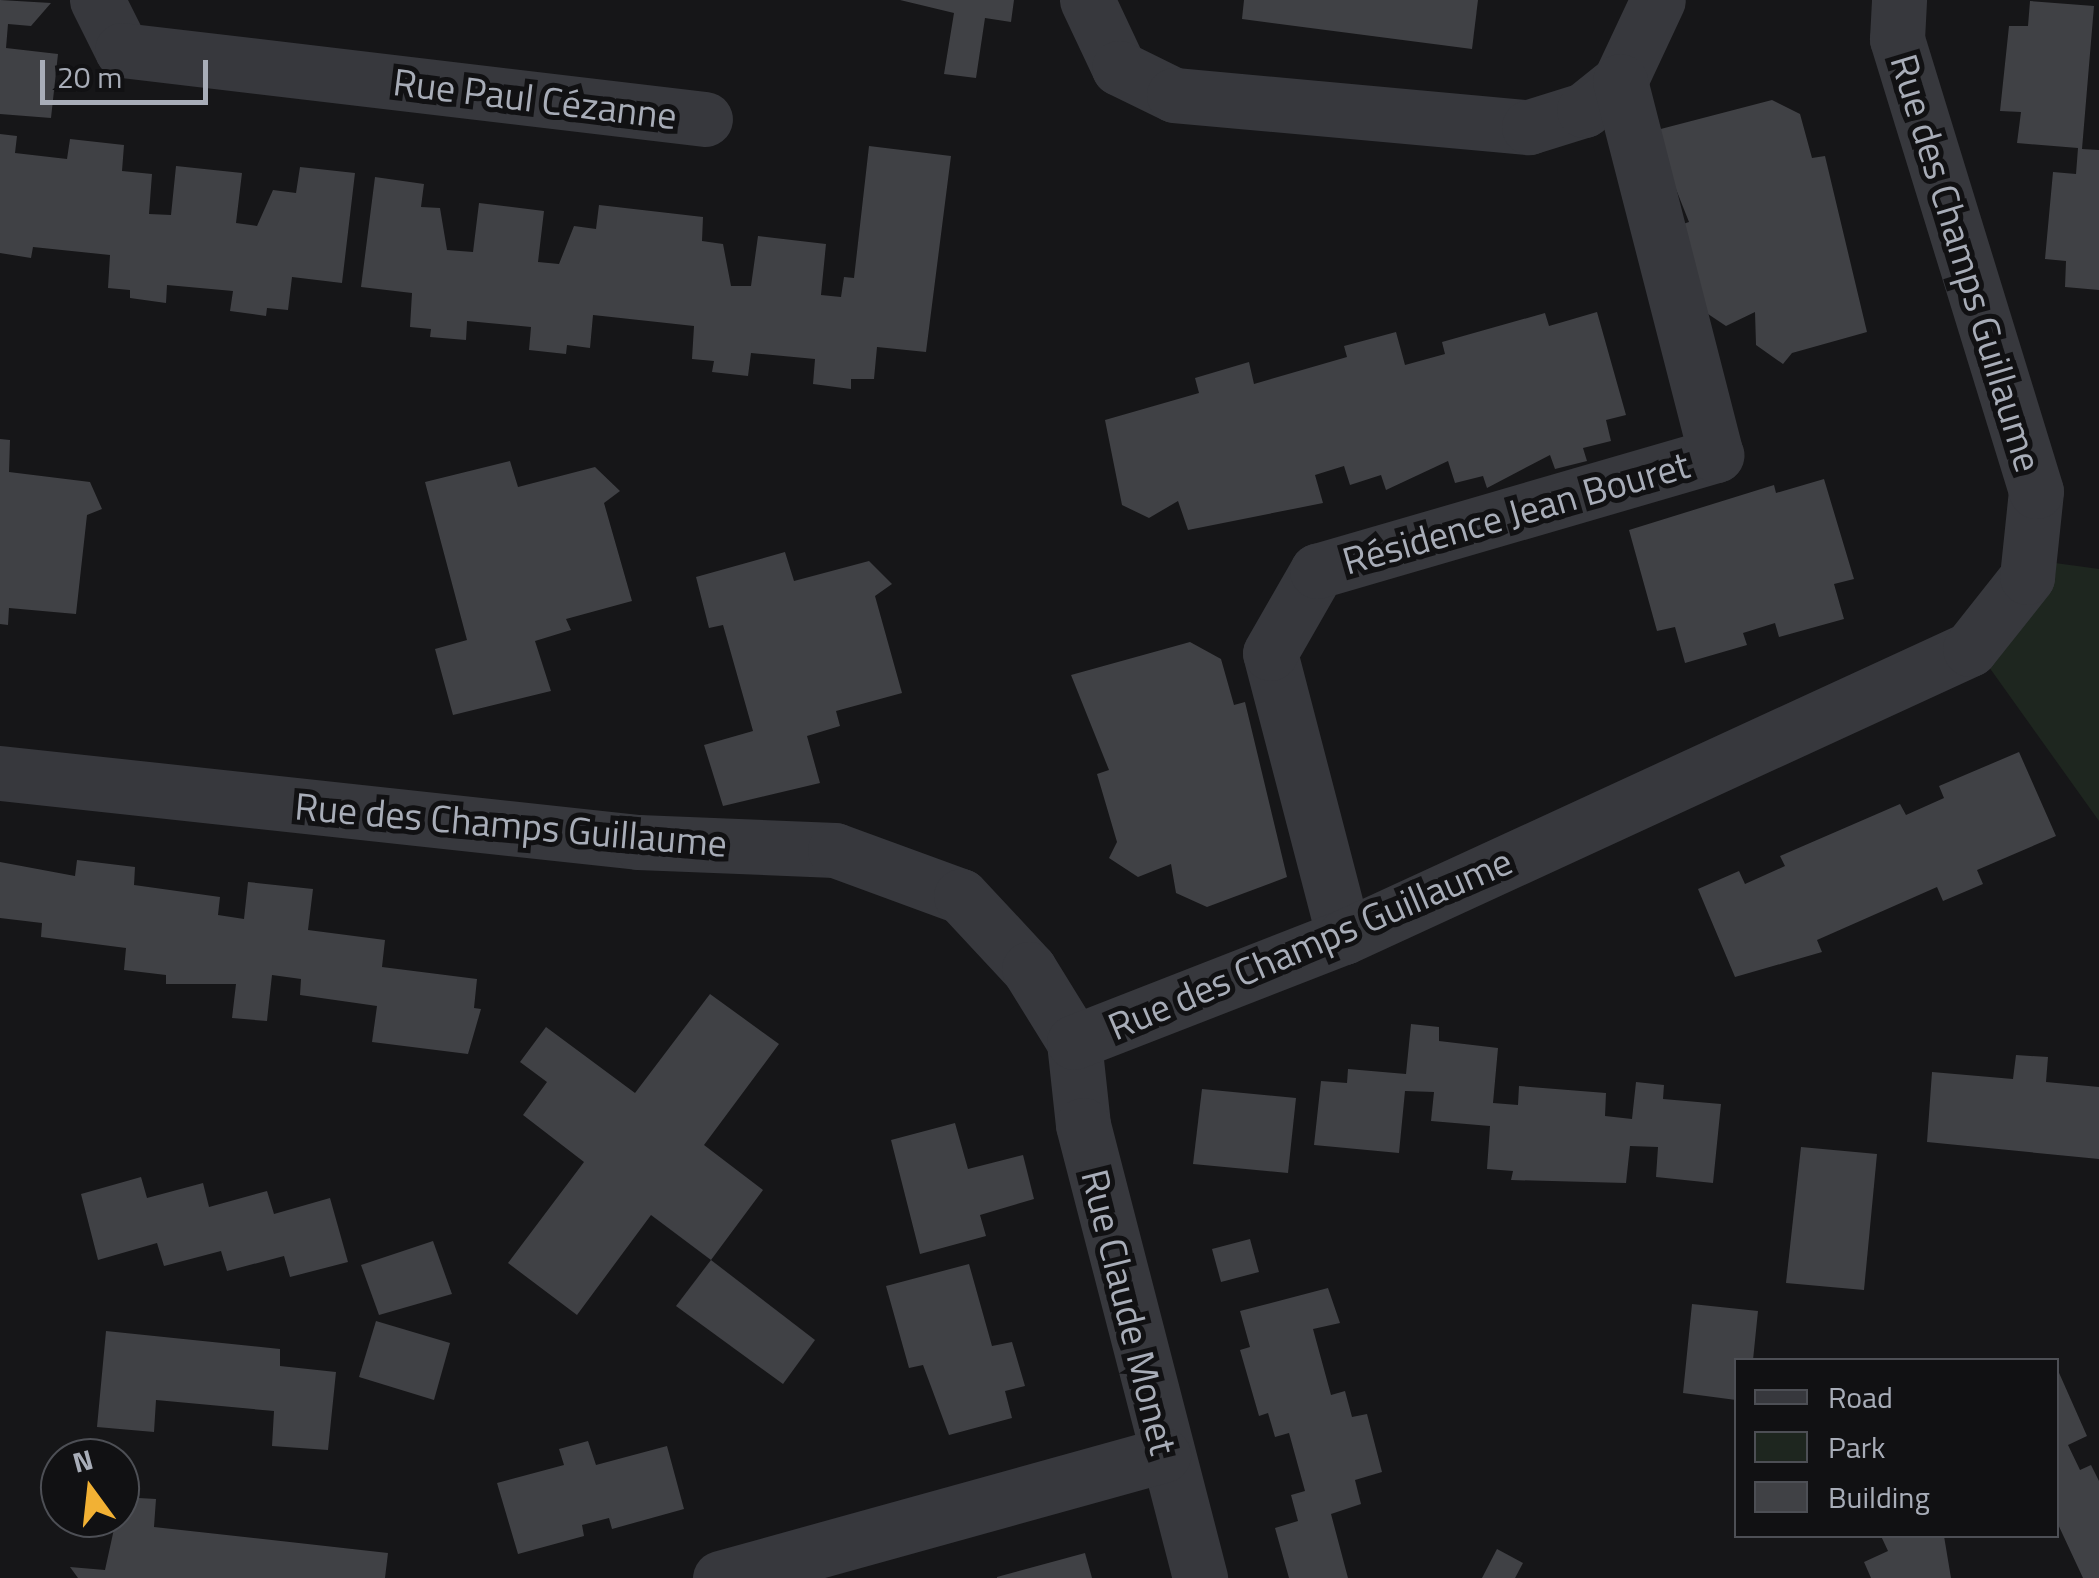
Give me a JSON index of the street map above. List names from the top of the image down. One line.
{"streets":{"street":["Rue Paul Cézanne","Rue des Champs Guillaume","Résidence Jean Bouret","Rue Claude Monet"]},"crossings":[["Rue des Champs Guillaume","Résidence Jean Bouret"],["Rue des Champs Guillaume","Rue Claude Monet"]],"legend":["Road","Park","Building"],"scale_bar":"20 m","north":"top"}
